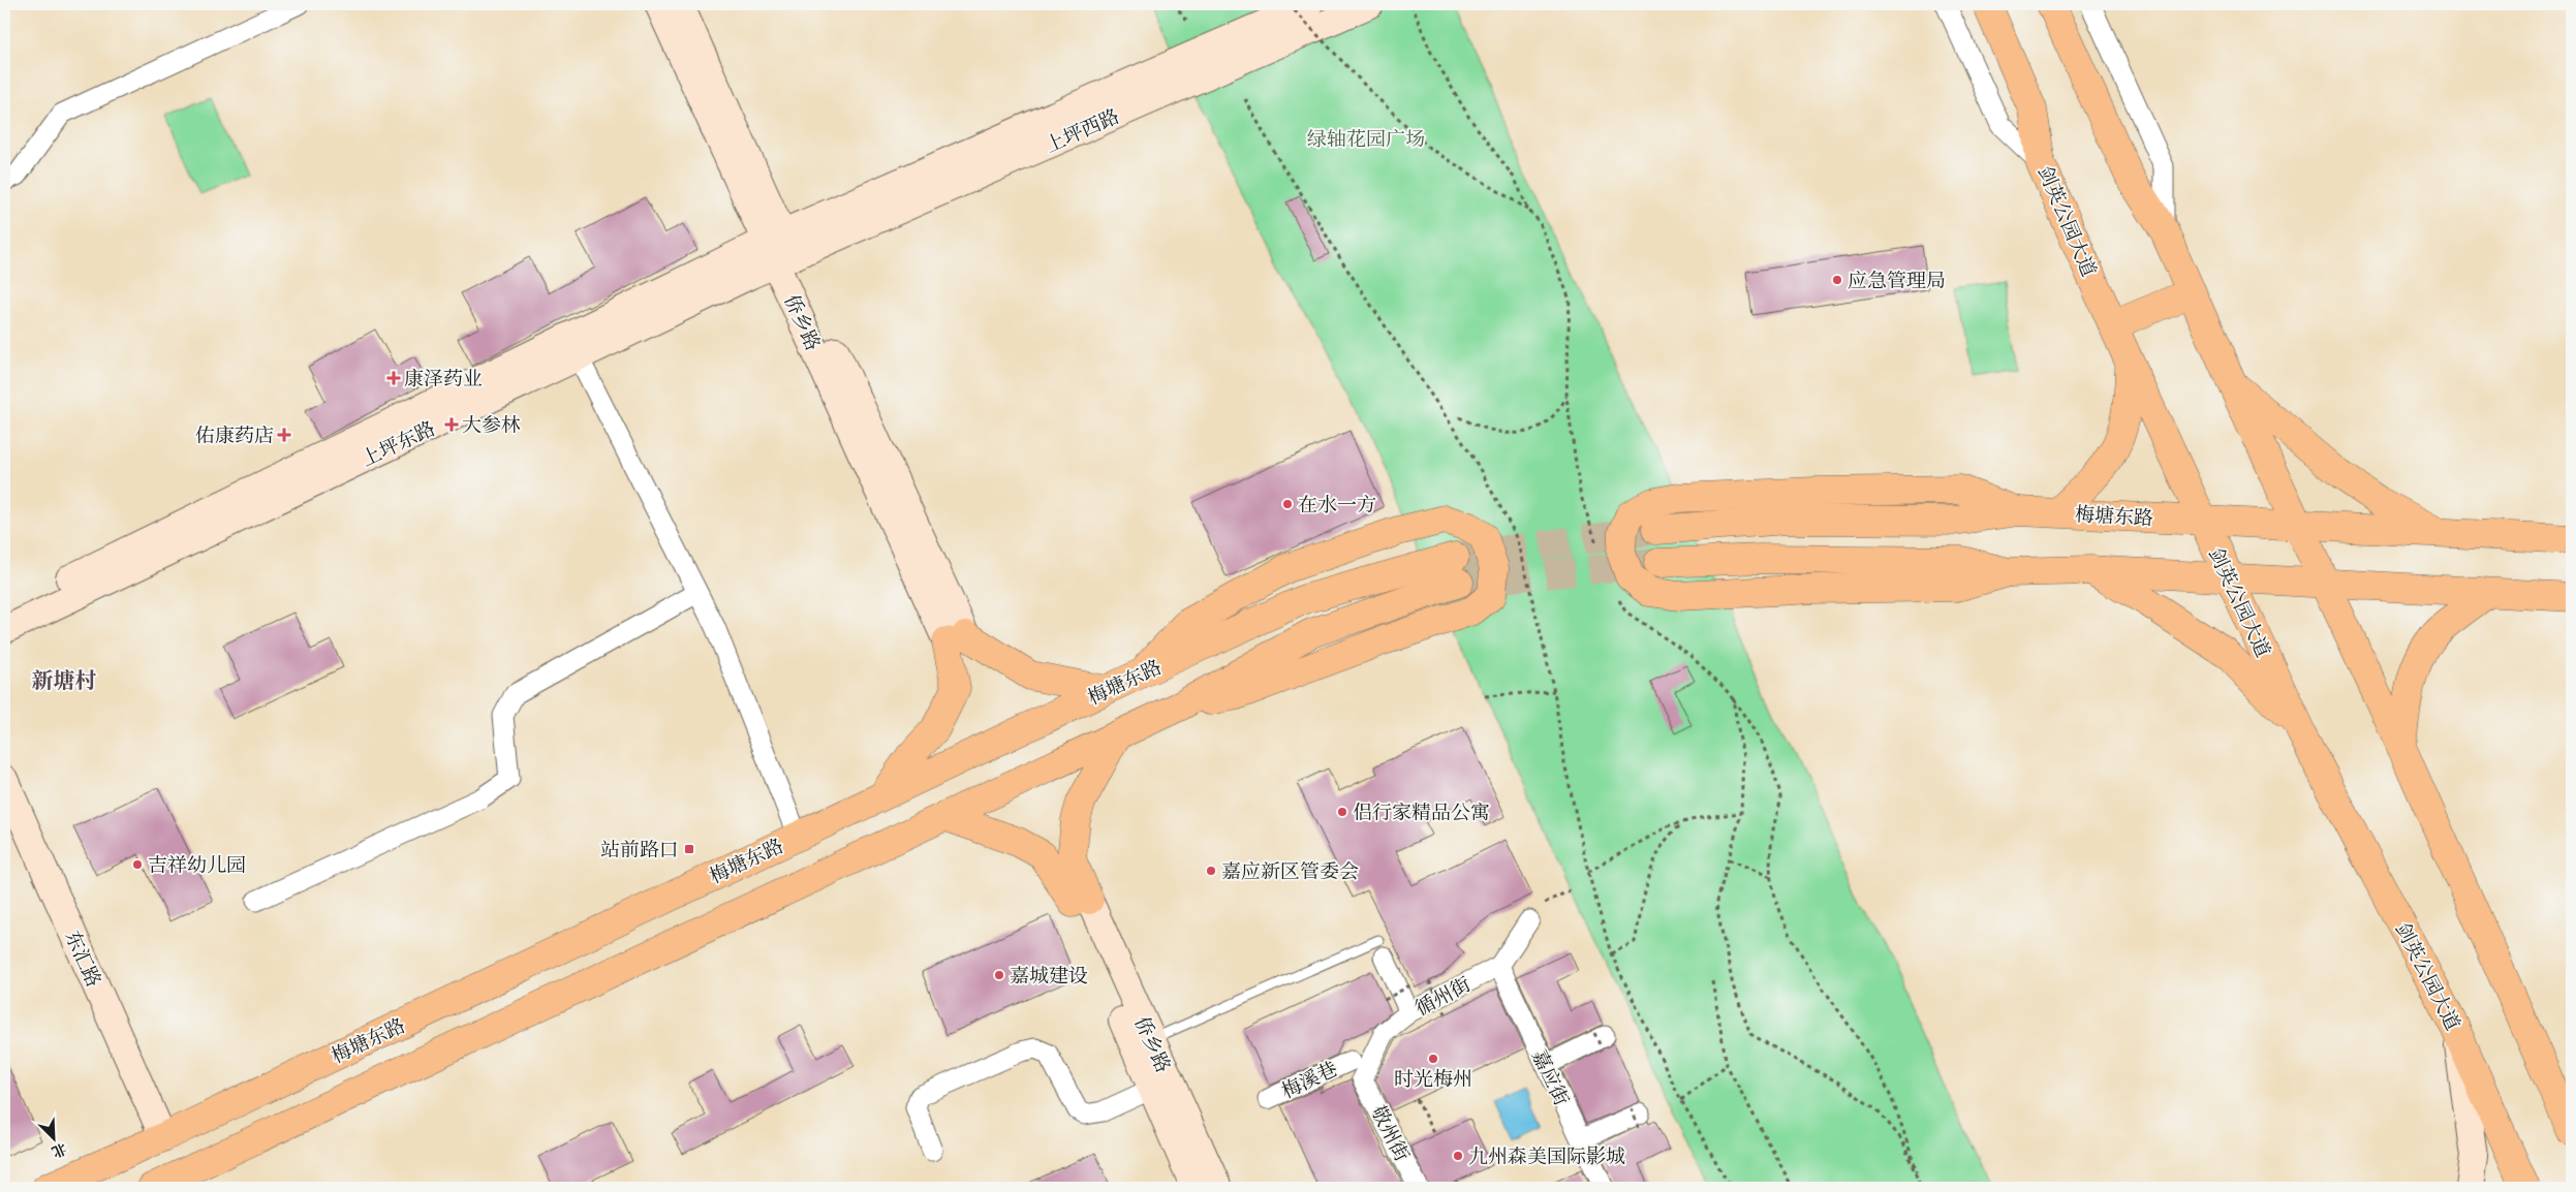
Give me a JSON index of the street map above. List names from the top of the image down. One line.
{"streets":{"main road":["剑英公园大道","梅塘东路"],"street":["上坪西路","侨乡路","上坪东路","东汇路","循州街","嘉应街","梅溪巷","敬州街"]},"crossings":[["上坪西路","侨乡路"],["上坪西路","上坪东路"],["剑英公园大道","梅塘东路"],["侨乡路","上坪东路"],["梅塘东路","东汇路"],["循州街","嘉应街"],["循州街","敬州街"]],"districts":["新塘村"],"parks":["绿轴花园广场"],"places":{"other":["应急管理局","在水一方","侣行家精品公寓","吉祥幼儿园","嘉应新区管委会","嘉城建设","时光梅州","九州森美国际影城"],"health":["康泽药业","大参林","佑康药店"],"transit":["站前路口"]},"north":"bottom right"}
